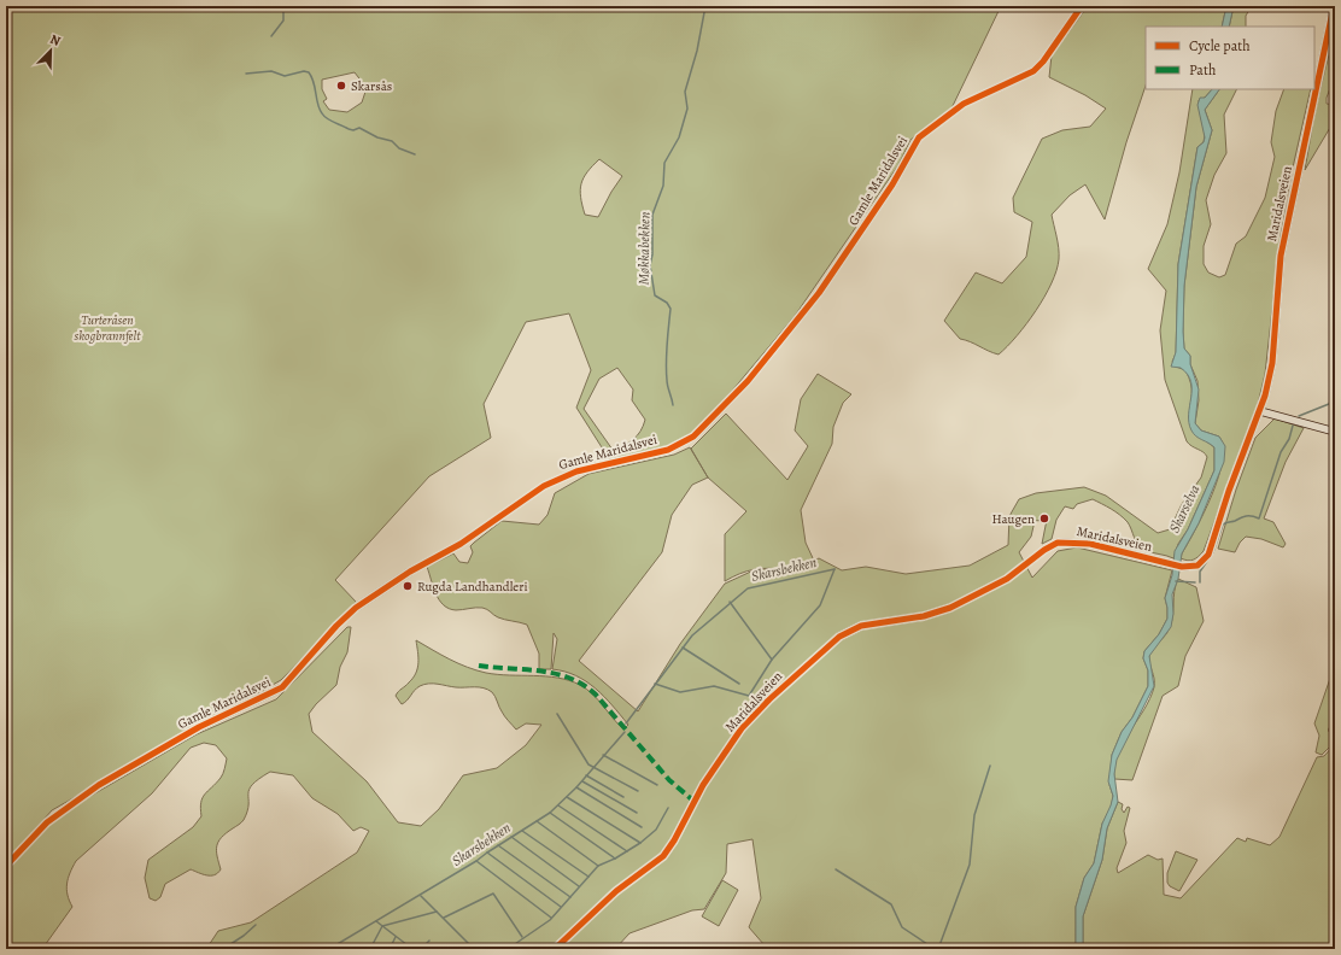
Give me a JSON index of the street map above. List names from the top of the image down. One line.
{"streets":{"street":["Gamle Maridalsvei","Maridalsveien"]},"water":["Møkkabekken","Skarselva","Skarsbekken"],"parks":["Turteråsen skogbrannfelt"],"places":["Skarsås","Haugen","Rugda Landhandleri"],"legend":["Cycle path","Path"],"north":"top right"}
